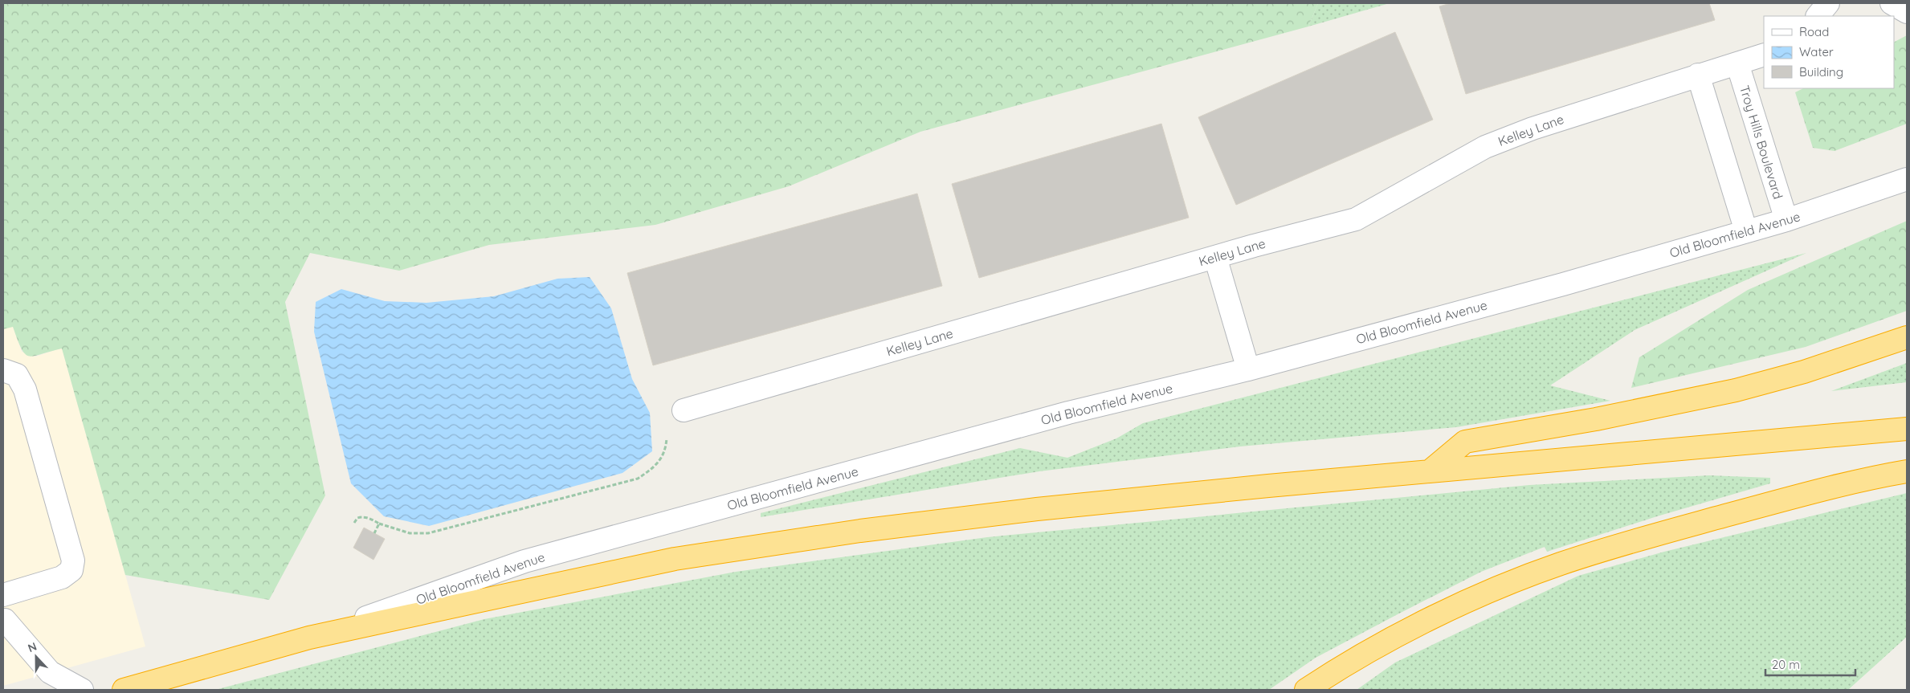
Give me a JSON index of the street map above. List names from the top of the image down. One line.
{"streets":{"street":["Kelley Lane","Troy Hills Boulevard","Old Bloomfield Avenue"]},"crossings":[["Kelley Lane","Troy Hills Boulevard"],["Troy Hills Boulevard","Old Bloomfield Avenue"]],"legend":["Road","Water","Building"],"scale_bar":"20 m","north":"top"}
